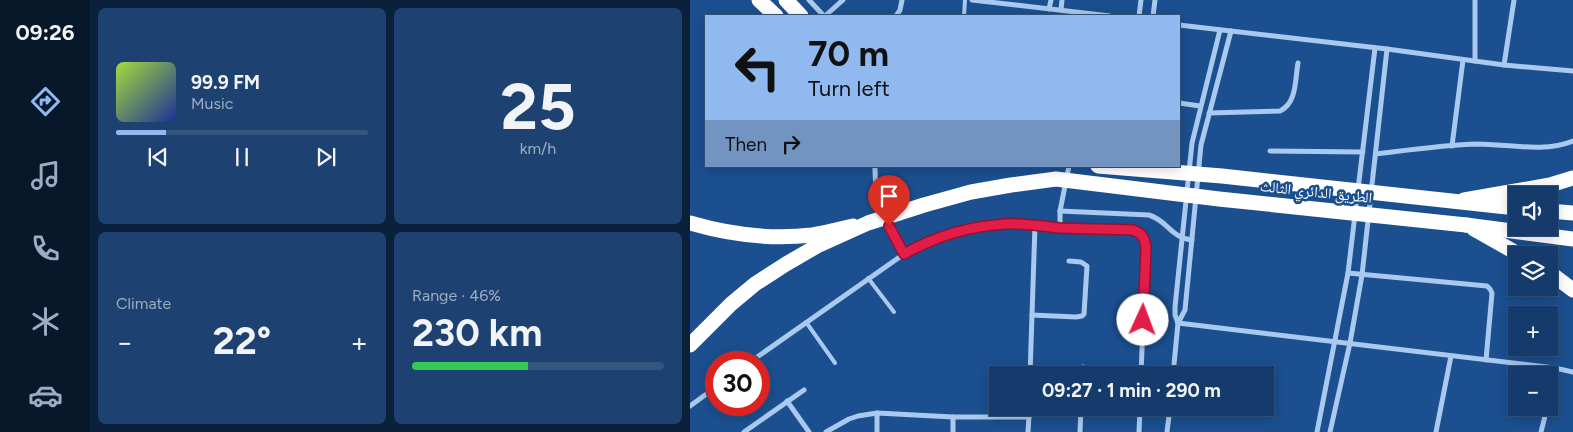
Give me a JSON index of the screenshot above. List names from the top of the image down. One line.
{"streets":{"highway":["الطريق الدائري الثالث"]},"page":{"tabs":"09:26","tile":[["25","km/h"],"Climate",["Range · 46%","230 km"]],"turn":["70 m","Turn left"],"song":["99.9 FM","Music"],"then":"Then","map_buttons":["+","−"],"heat":["−","22°","+"],"limit":"30","trip":"09:27 · 1 min · 290 m"}}
